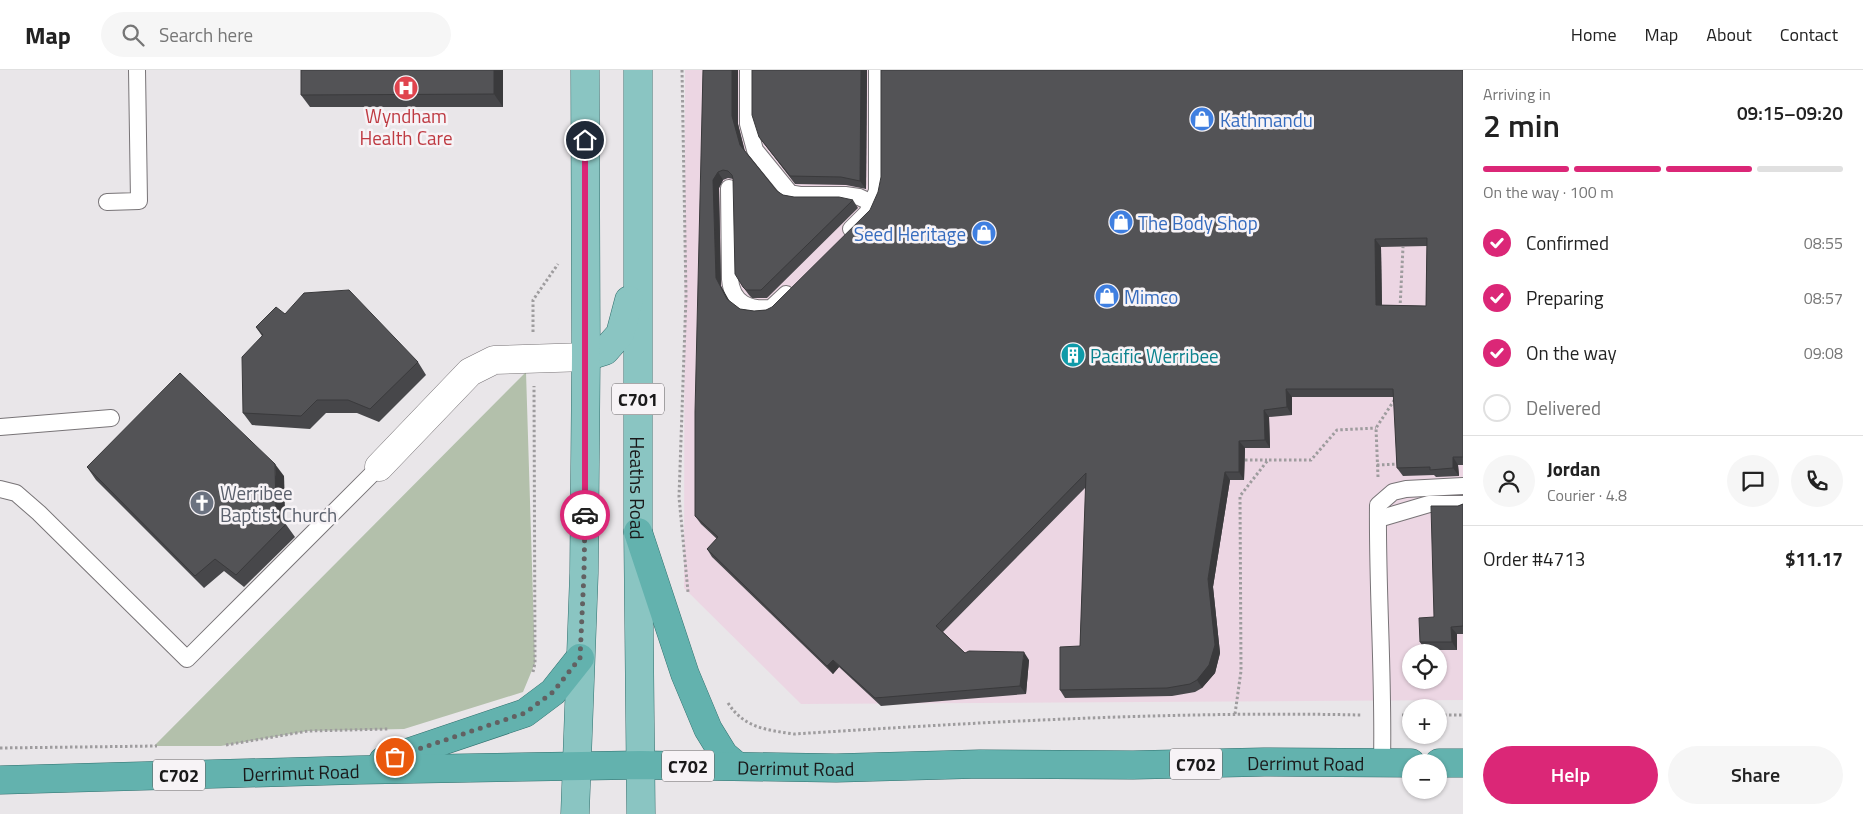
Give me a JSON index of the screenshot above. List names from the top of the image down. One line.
{"streets":{"highway":["Derrimut Road","C702"],"main road":["C701","Heaths Road"]},"crossings":[["C701","Derrimut Road"],["Heaths Road","Derrimut Road"]],"places":{"hospital":["Wyndham Health Care"],"shop":["Kathmandu","The Body Shop","Seed Heritage","Mimco"],"building":["Pacific Werribee"],"church":["Werribee Baptist Church"]},"page":{"header":"Map","search":"Search here","nav":["Home","Map","About","Contact"],"heading":["2 min","Arriving in","09:15–09:20"],"panel":["Jordan","Courier · 4.8","Order #4713","$11.17"],"bar":"On the way · 100 m","list":[["Confirmed","08:55"],["Preparing","08:57"],["On the way","09:08"],"Delivered"],"map_buttons":["+","−"],"buttons":["Help","Share"]}}
